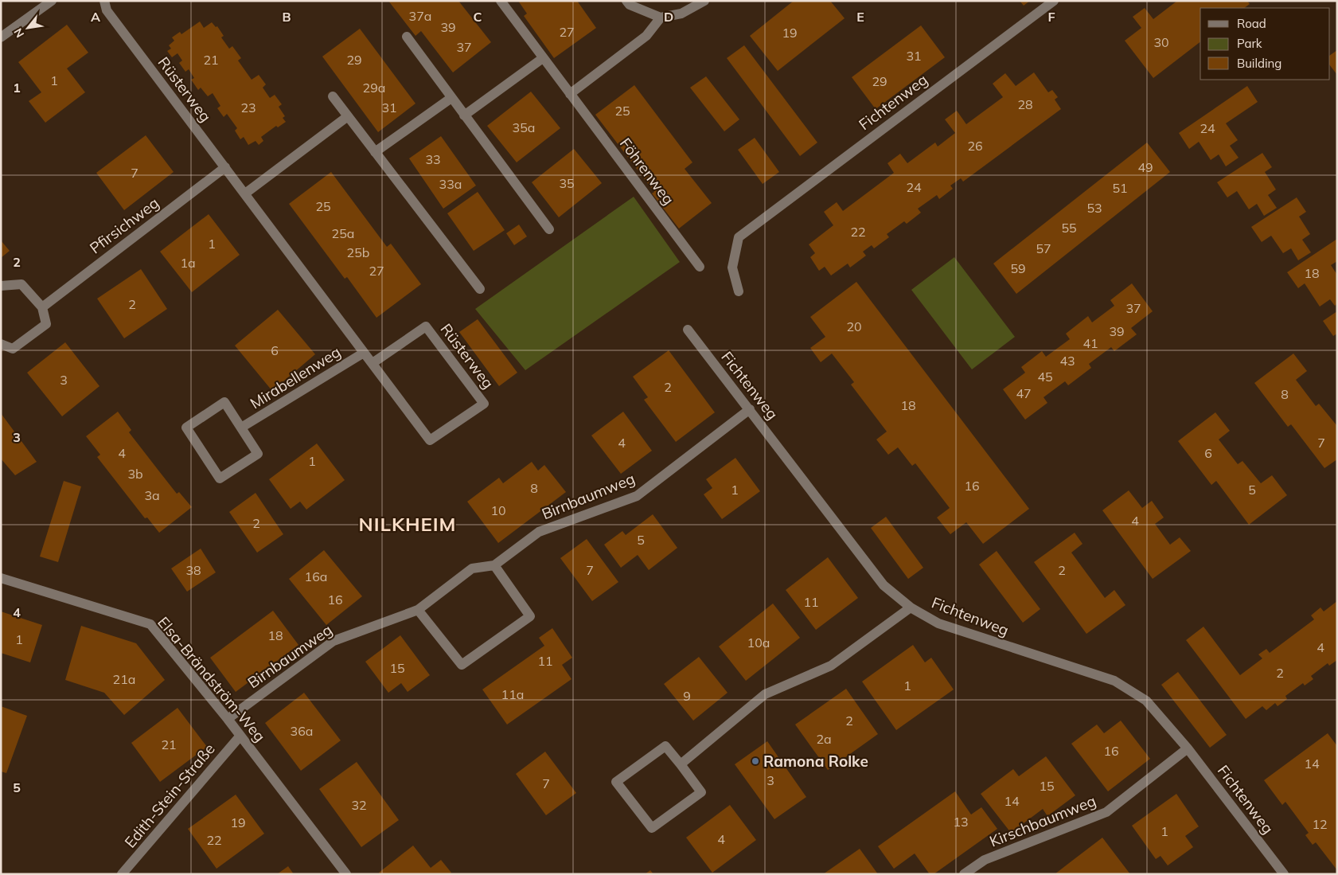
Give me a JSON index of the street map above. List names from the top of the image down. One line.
{"streets":{"street":["Rüsterweg","Fichtenweg","Föhrenweg","Pfirsichweg","Mirabellenweg","Birnbaumweg","Elsa-Brändström-Weg","Edith-Stein-Straße","Kirschbaumweg"]},"crossings":[["Rüsterweg","Pfirsichweg"],["Rüsterweg","Mirabellenweg"],["Fichtenweg","Birnbaumweg"],["Fichtenweg","Kirschbaumweg"],["Birnbaumweg","Elsa-Brändström-Weg"],["Elsa-Brändström-Weg","Edith-Stein-Straße"]],"districts":["NILKHEIM"],"places":["Ramona Rolke"],"house_numbers":["37a","39","27","19","30","37","31","21","29","1","29","29a","28","23","31","25","35a","24","26","33","49","7","35","33a","24","51","25","53","55","22","25a","1","57","25b","1a","59","27","18","2","37","20","39","41","6","43","45","3","2","47","8","18","4","7","4","6","1","3b","16","8","1","5","3a","10","4","2","5","38","7","2","16a","16","11","18","1","10a","4","11","15","2","21a","1","11a","9","2","36a","2a","21","16","14","3","7","15","14","32","13","19","12","1","4","22"],"legend":["Road","Park","Building"],"north":"bottom left","grid":{"columns":["A","B","C","D","E","F"],"rows":["1","2","3","4","5"]}}
